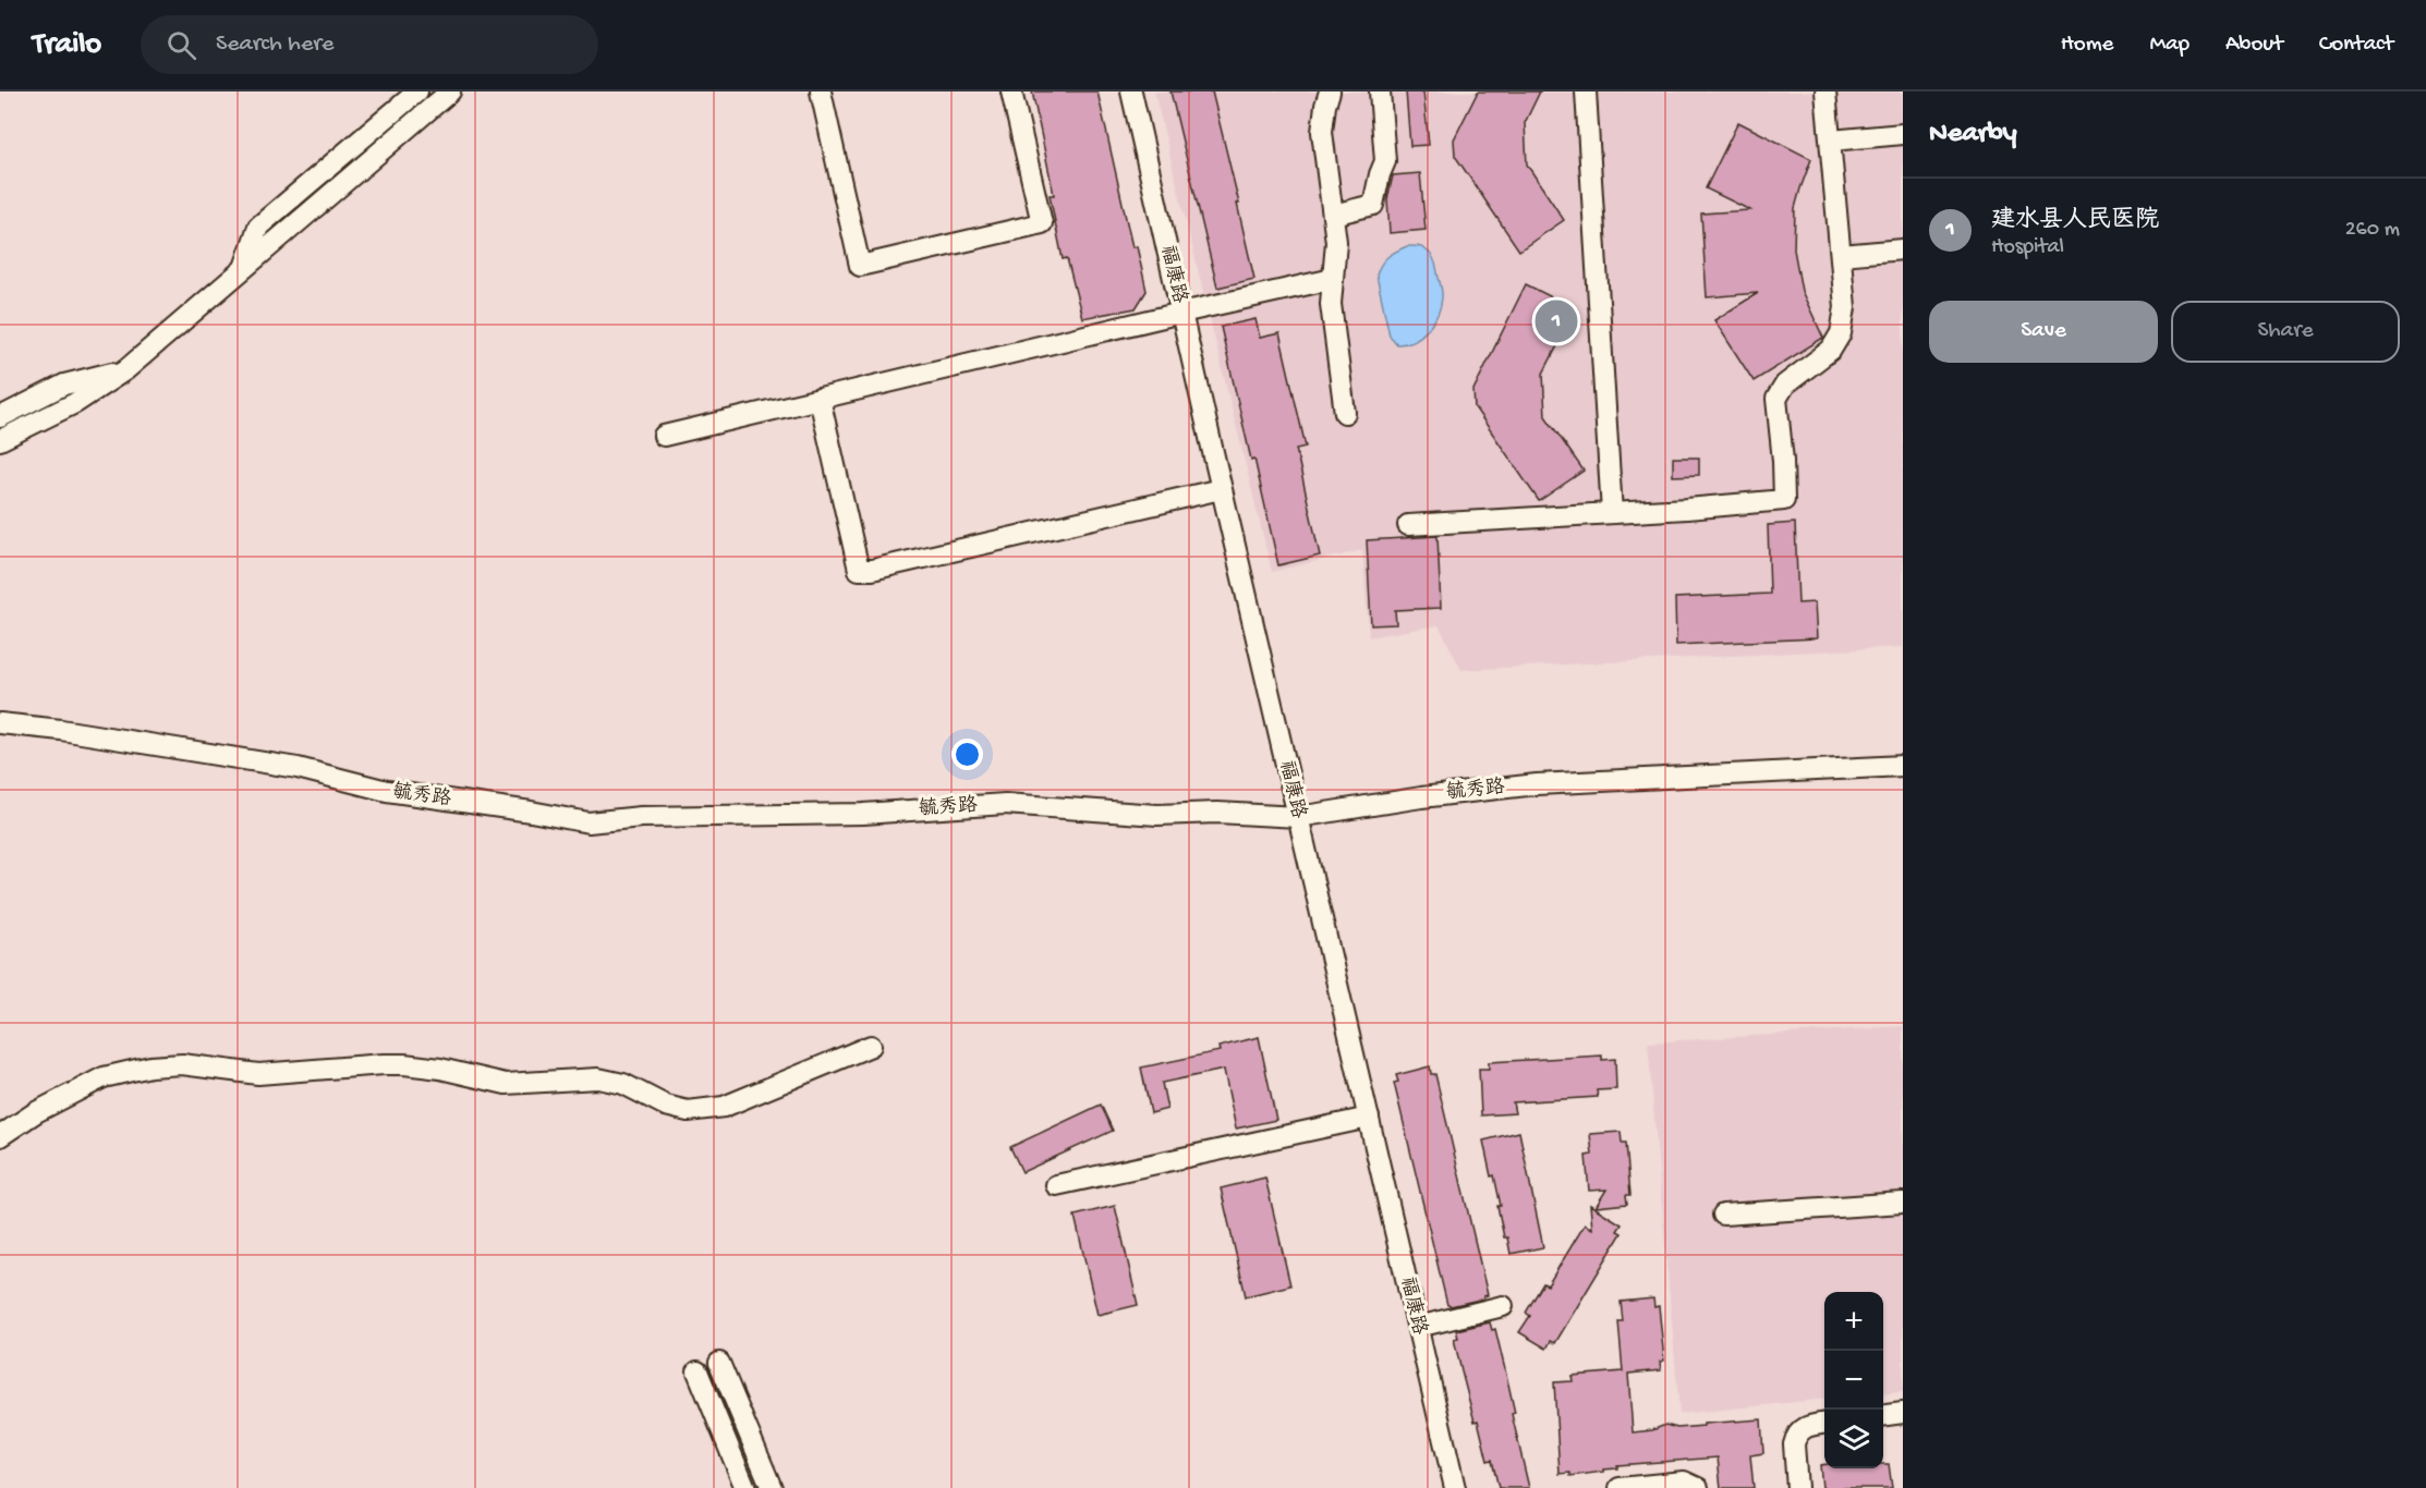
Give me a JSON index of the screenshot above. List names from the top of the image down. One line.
{"streets":{"street":["福康路","毓秀路"]},"crossings":[["福康路","毓秀路"]],"page":{"header":"Trailo","search":"Search here","nav":["Home","Map","About","Contact"],"heading":"Nearby","list":[{"mark":"1","name":"建水县人民医院","note":"Hospital","value":"260 m"}],"buttons":["Save","Share"],"pins":"1","map_buttons":["+","−"]}}
